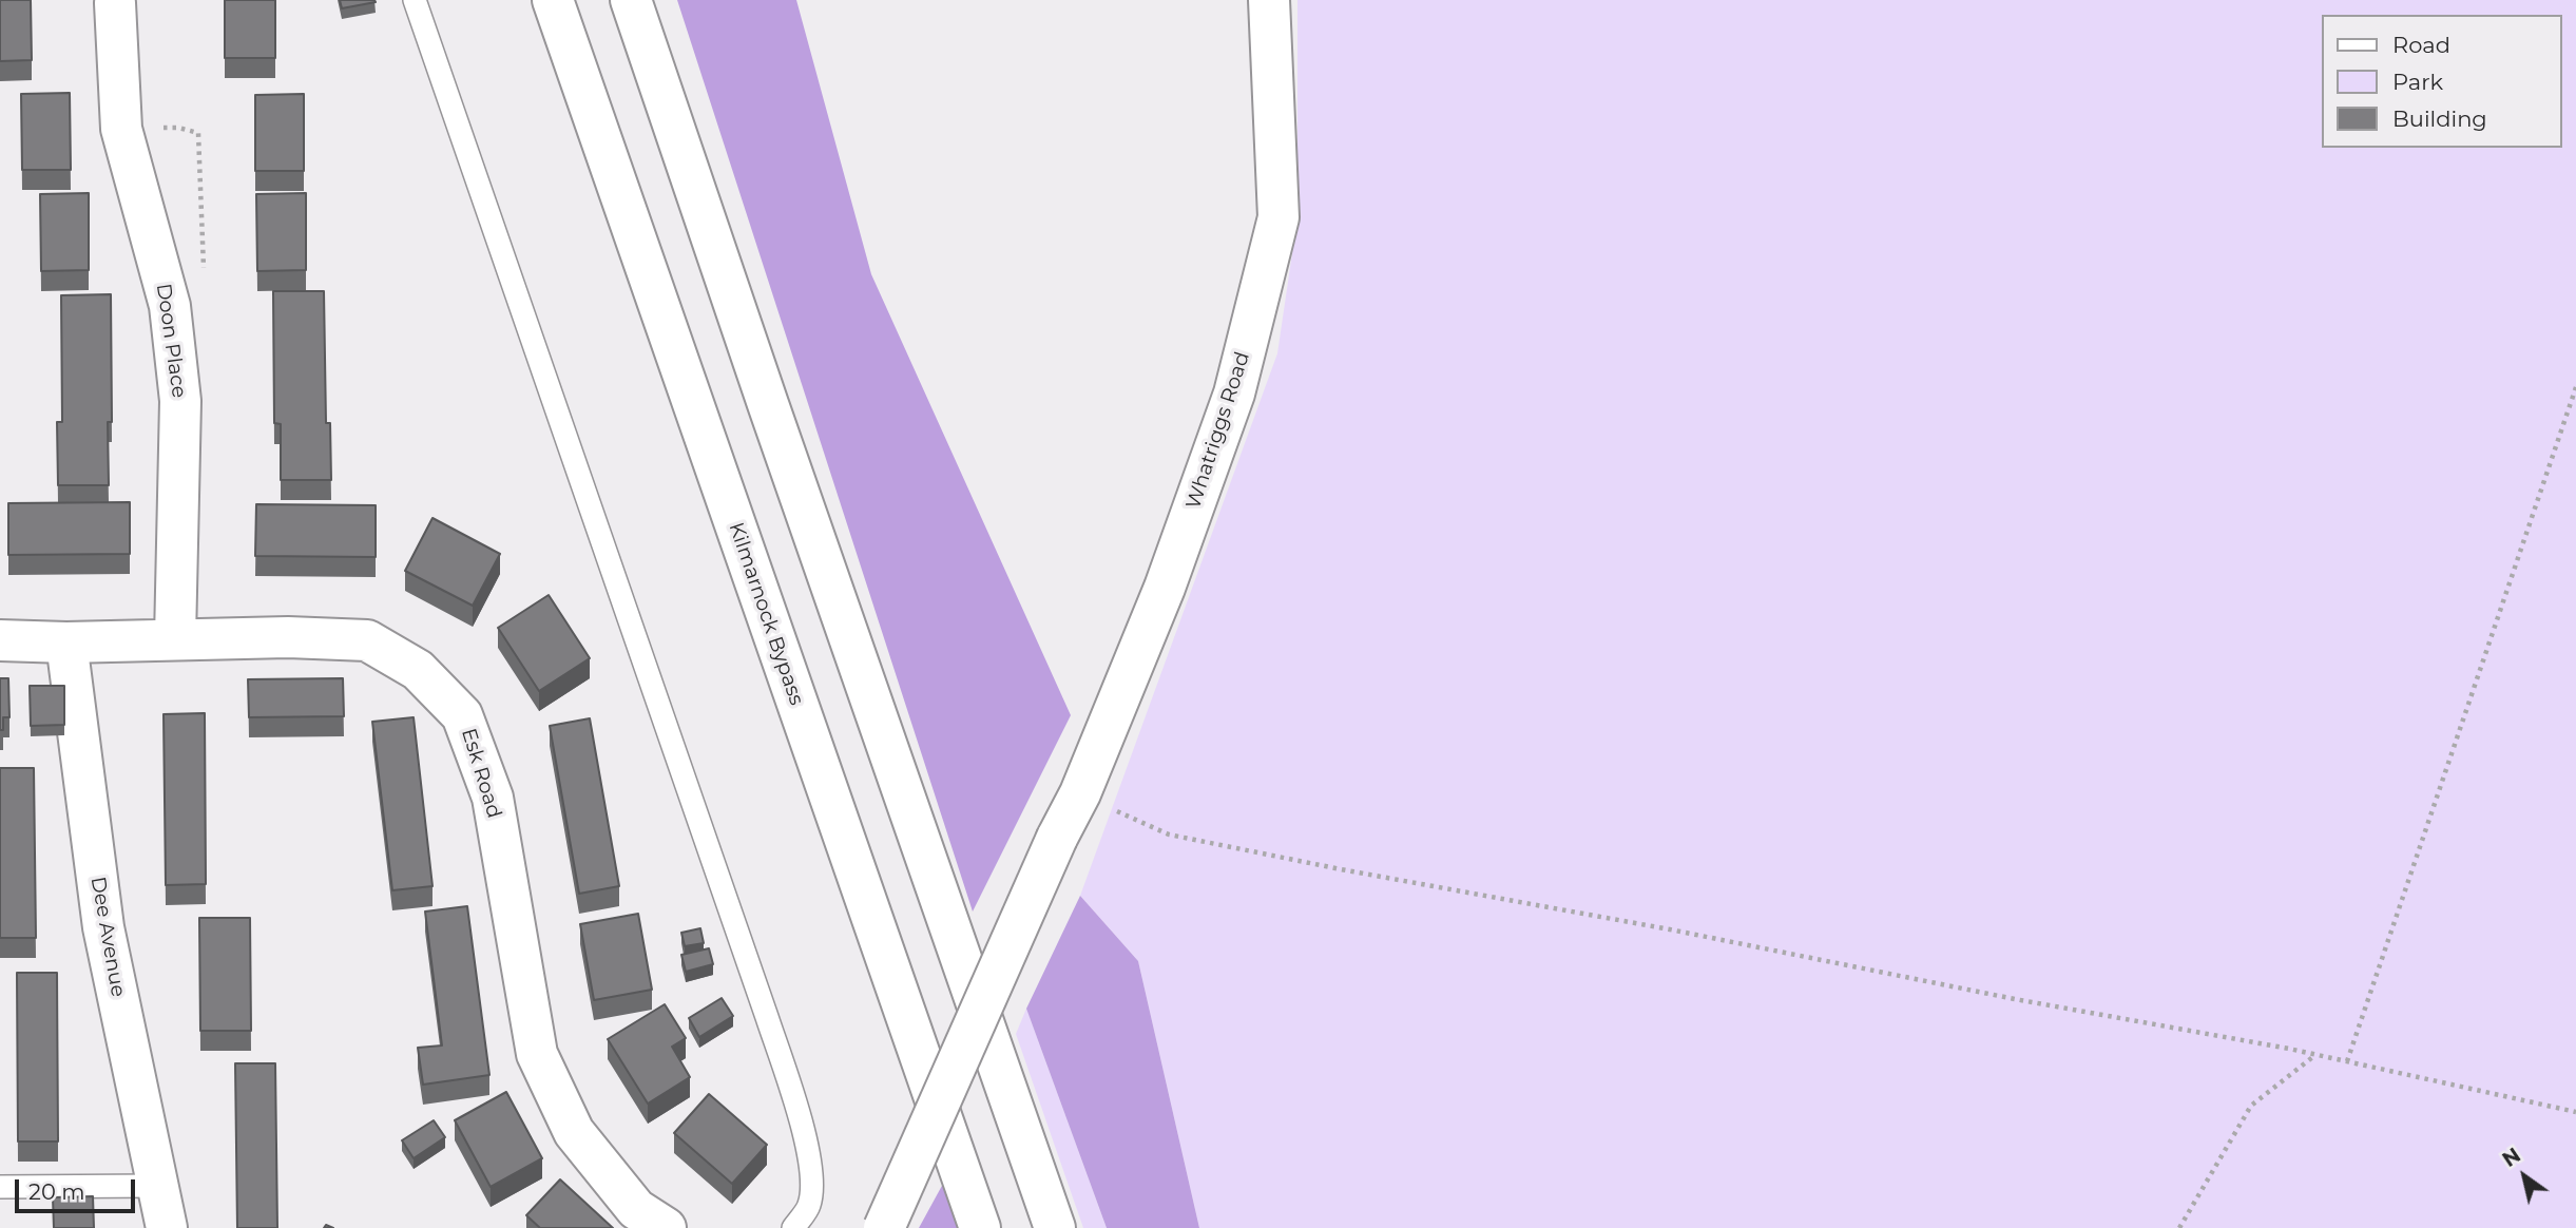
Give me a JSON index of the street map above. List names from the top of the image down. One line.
{"streets":{"main road":["Doon Place","Whatriggs Road","Kilmarnock Bypass","Esk Road","Dee Avenue"]},"crossings":[["Doon Place","Esk Road"],["Esk Road","Dee Avenue"]],"legend":["Road","Park","Building"],"scale_bar":"20 m","north":"top left"}
